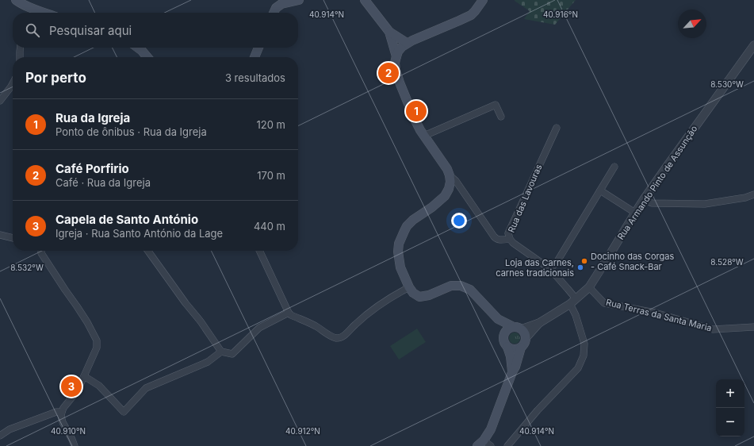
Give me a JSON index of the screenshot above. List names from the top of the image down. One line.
{"streets":{"street":["Rua Armando Pinto de Assunção","Rua das Lavouras","Rua Terras da Santa Maria"]},"crossings":[["Rua Armando Pinto de Assunção","Rua das Lavouras"],["Rua Armando Pinto de Assunção","Rua Terras da Santa Maria"]],"places":["Docinho das Corgas - Café Snack-Bar","Loja das Carnes, carnes tradicionais"],"north":"top right","page":{"search":"Pesquisar aqui","heading":["Por perto","3 resultados"],"pins":["2","1","3"],"list":[{"mark":"1","name":"Rua da Igreja","note":"Ponto de ônibus · Rua da Igreja","value":"120 m"},{"mark":"2","name":"Café Porfirio","note":"Café · Rua da Igreja","value":"170 m"},{"mark":"3","name":"Capela de Santo António","note":"Igreja · Rua Santo António da Lage","value":"440 m"}],"map_buttons":["+","−"]},"coordinates":["40.914°N","40.916°N","8.530°W","8.528°W","8.532°W","40.910°N","40.912°N"]}
